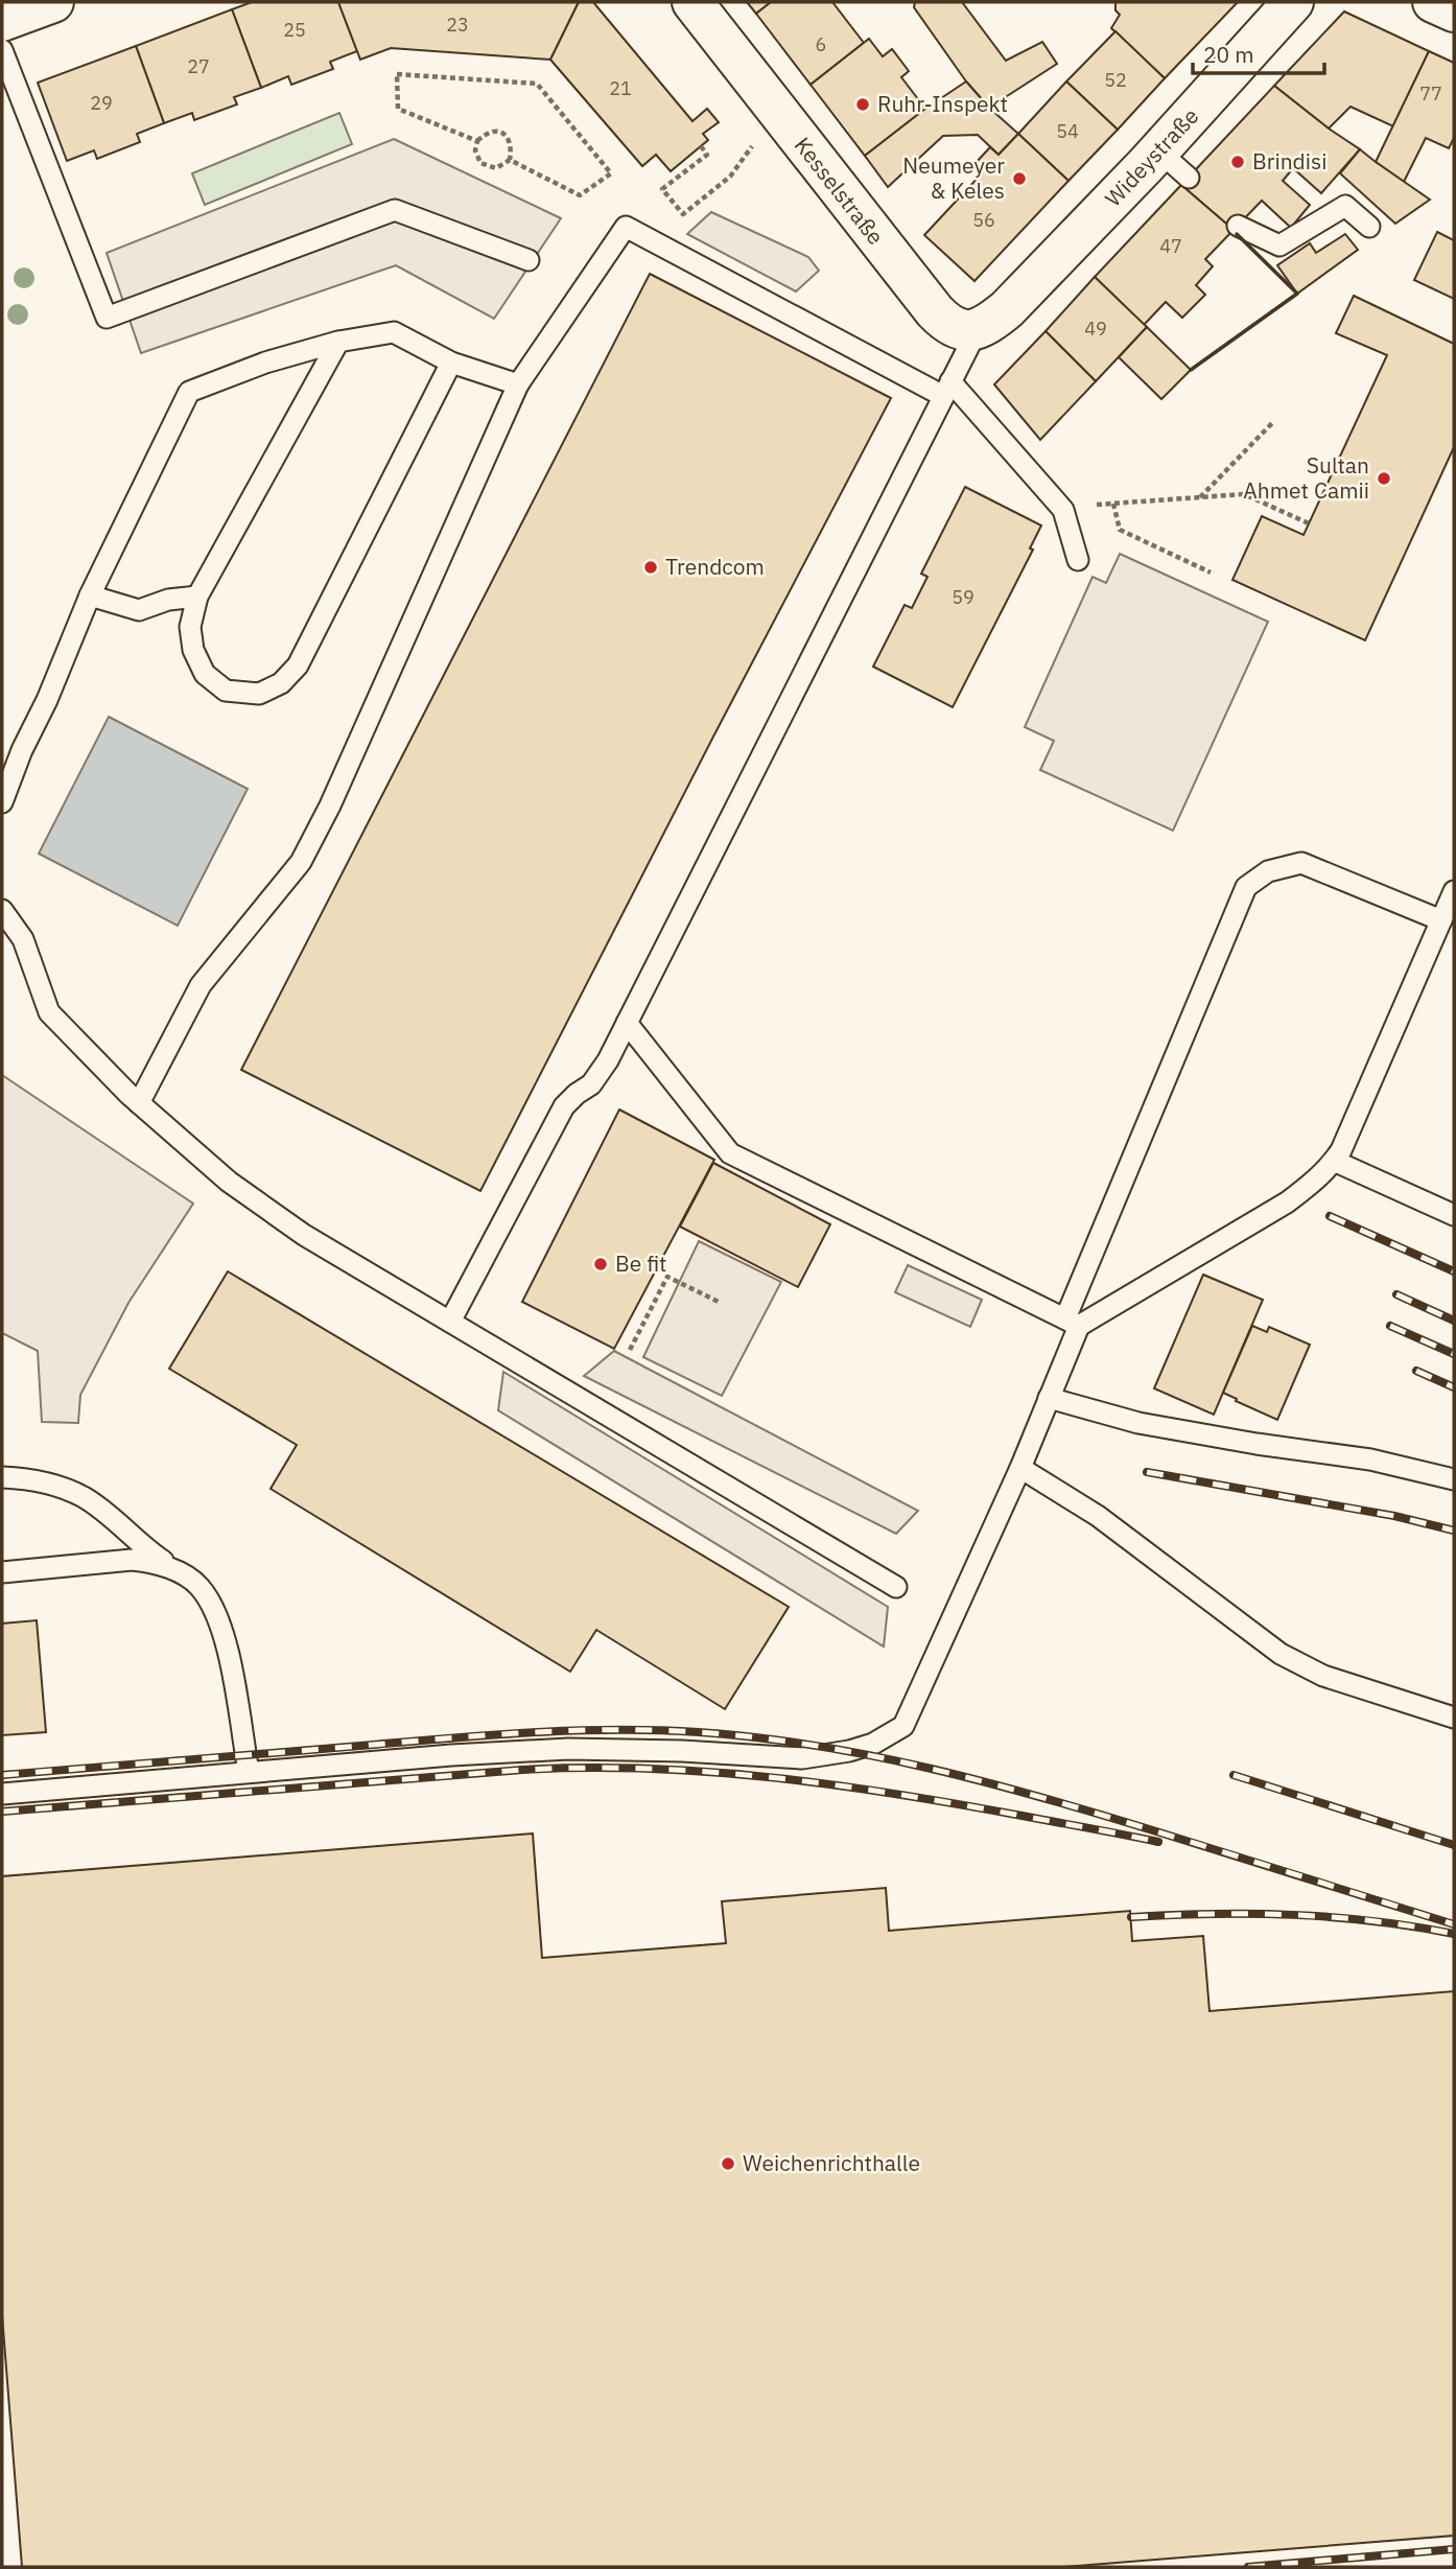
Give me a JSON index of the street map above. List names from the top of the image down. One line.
{"streets":{"street":["Wideystraße","Kesselstraße"]},"crossings":[["Wideystraße","Kesselstraße"]],"places":["Ruhr-Inspekt","Brindisi","Neumeyer & Keles","Sultan Ahmet Camii","Trendcom","Be fit","Weichenrichthalle"],"house_numbers":["23","25","6","27","52","21","77","29","54","56","47","49","59"],"scale_bar":"20 m"}
